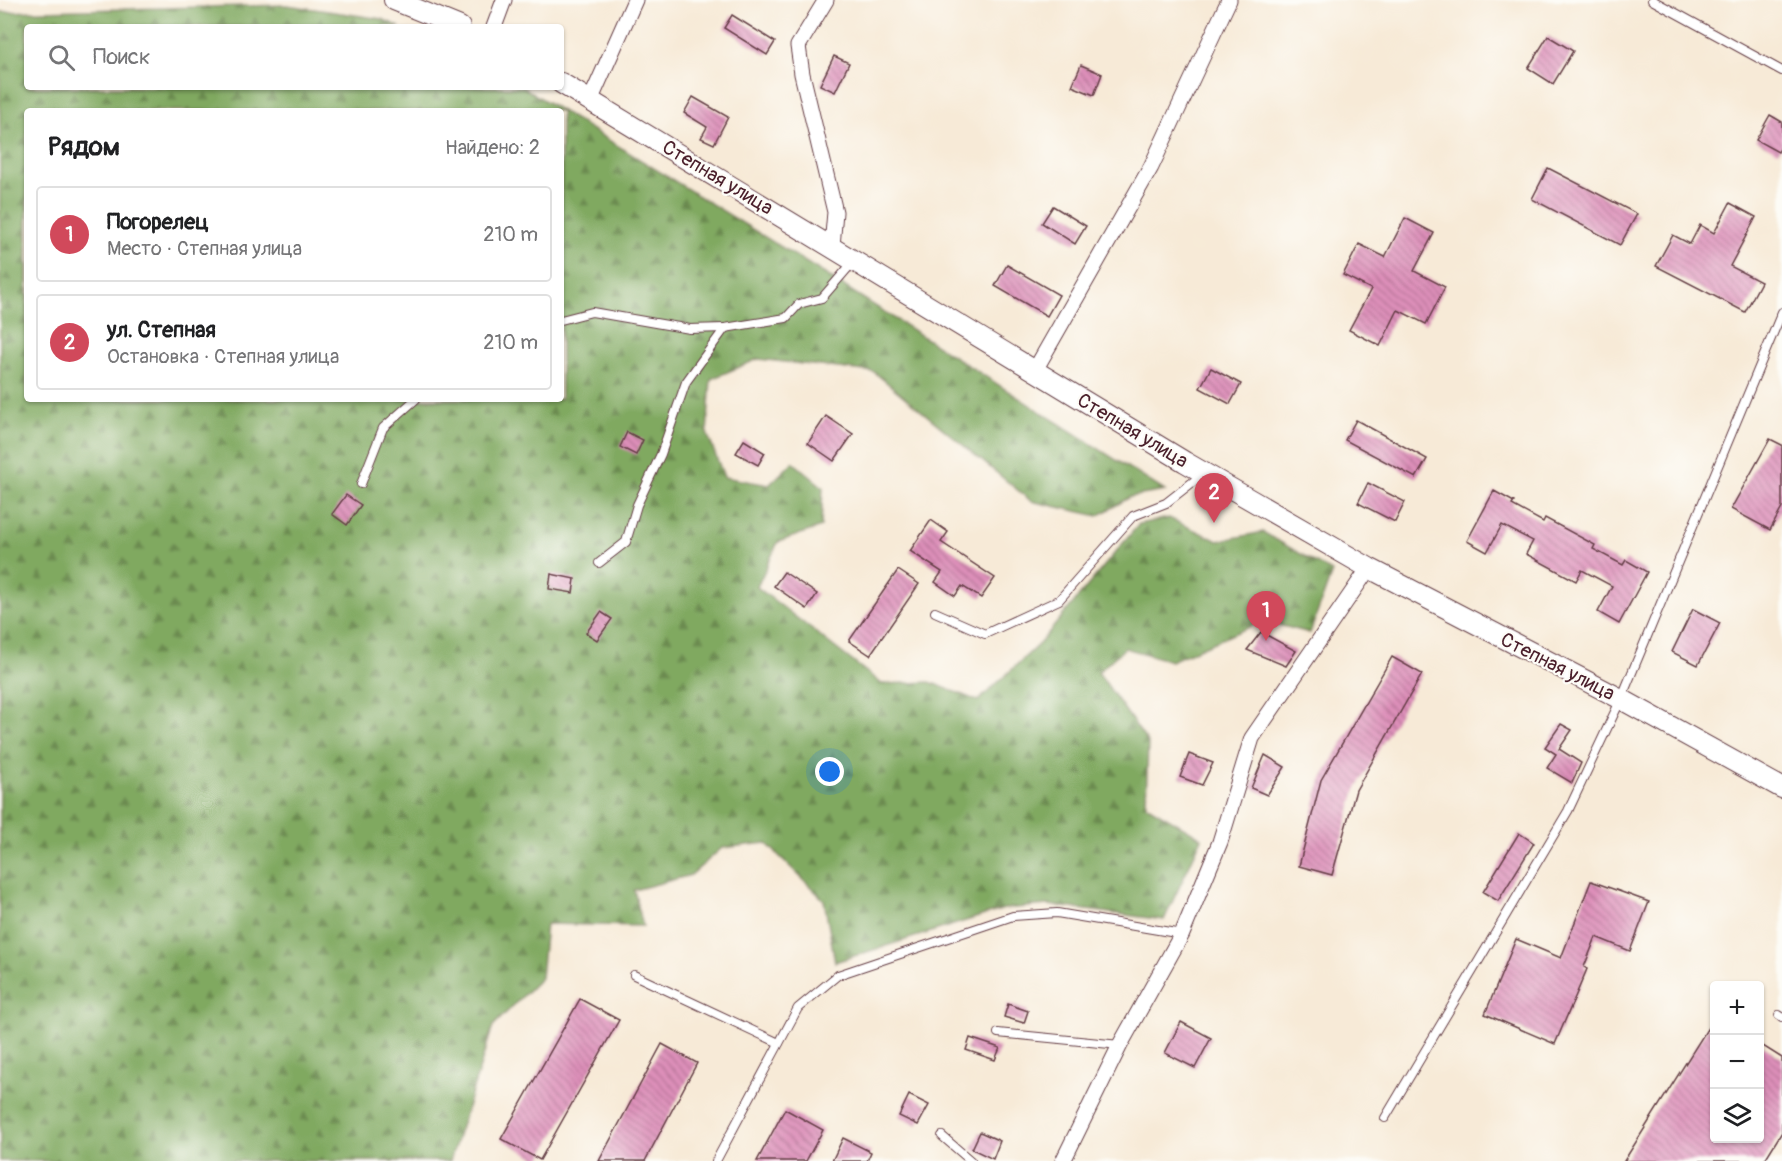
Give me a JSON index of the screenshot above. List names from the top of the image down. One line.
{"streets":{"street":["Степная улица"]},"page":{"search":"Поиск","heading":["Рядом","Найдено: 2"],"list":[{"mark":"1","name":"Погорелец","note":"Место · Степная улица","value":"210 m"},{"mark":"2","name":"ул. Степная","note":"Остановка · Степная улица","value":"210 m"}],"pins":["2","1"],"map_buttons":["+","−"]}}
